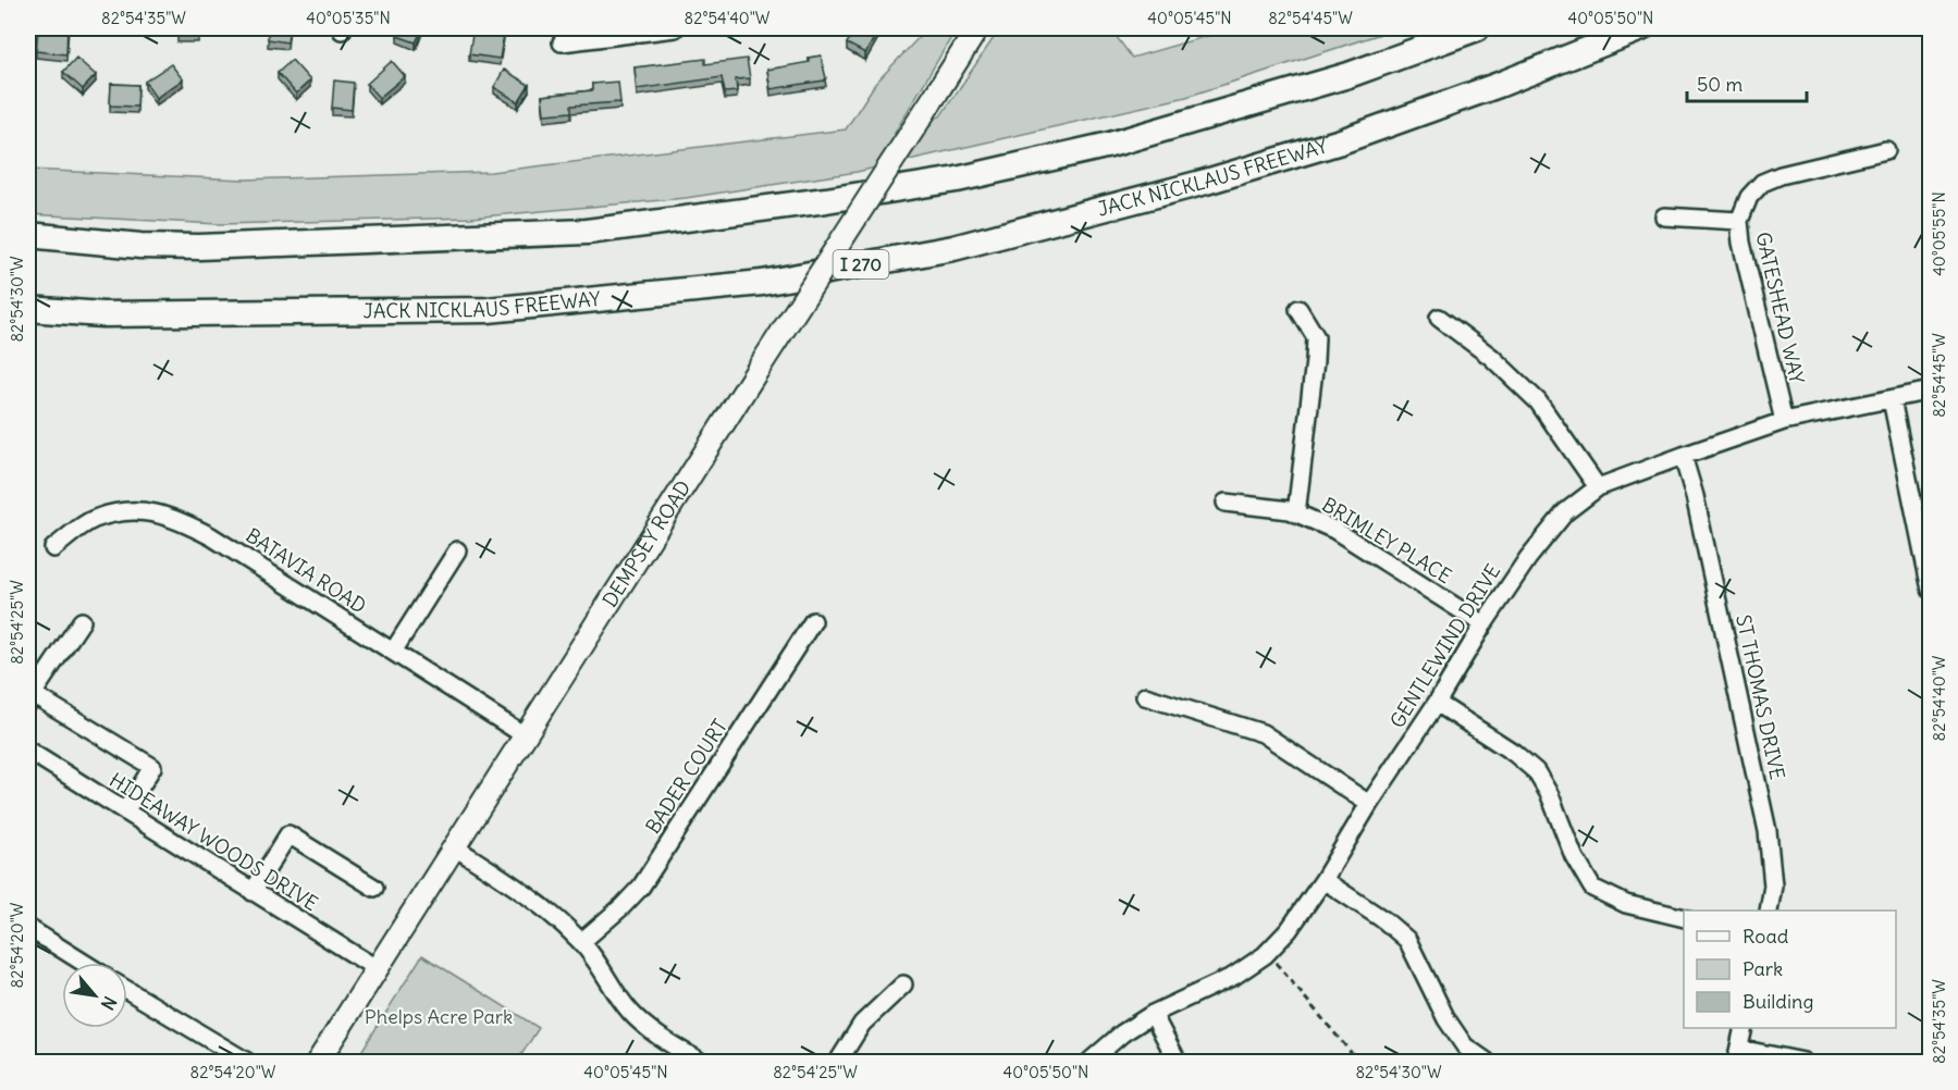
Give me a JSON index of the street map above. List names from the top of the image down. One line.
{"streets":{"highway":["JACK NICKLAUS FREEWAY","I 270"],"main road":["DEMPSEY ROAD"],"street":["GATESHEAD WAY","BRIMLEY PLACE","BATAVIA ROAD","GENTLEWIND DRIVE","ST THOMAS DRIVE","BADER COURT","HIDEAWAY WOODS DRIVE"]},"crossings":[["GATESHEAD WAY","GENTLEWIND DRIVE"],["BRIMLEY PLACE","GENTLEWIND DRIVE"],["DEMPSEY ROAD","BATAVIA ROAD"],["DEMPSEY ROAD","HIDEAWAY WOODS DRIVE"],["GENTLEWIND DRIVE","ST THOMAS DRIVE"]],"parks":["Phelps Acre Park"],"legend":["Road","Park","Building"],"scale_bar":"50 m","north":"bottom right","coordinates":["82°54'35\"W","40°05'35\"N","82°54'40\"W","40°05'45\"N","82°54'45\"W","40°05'50\"N","40°05'55\"N","82°54'30\"W","82°54'25\"W","82°54'20\"W"]}
